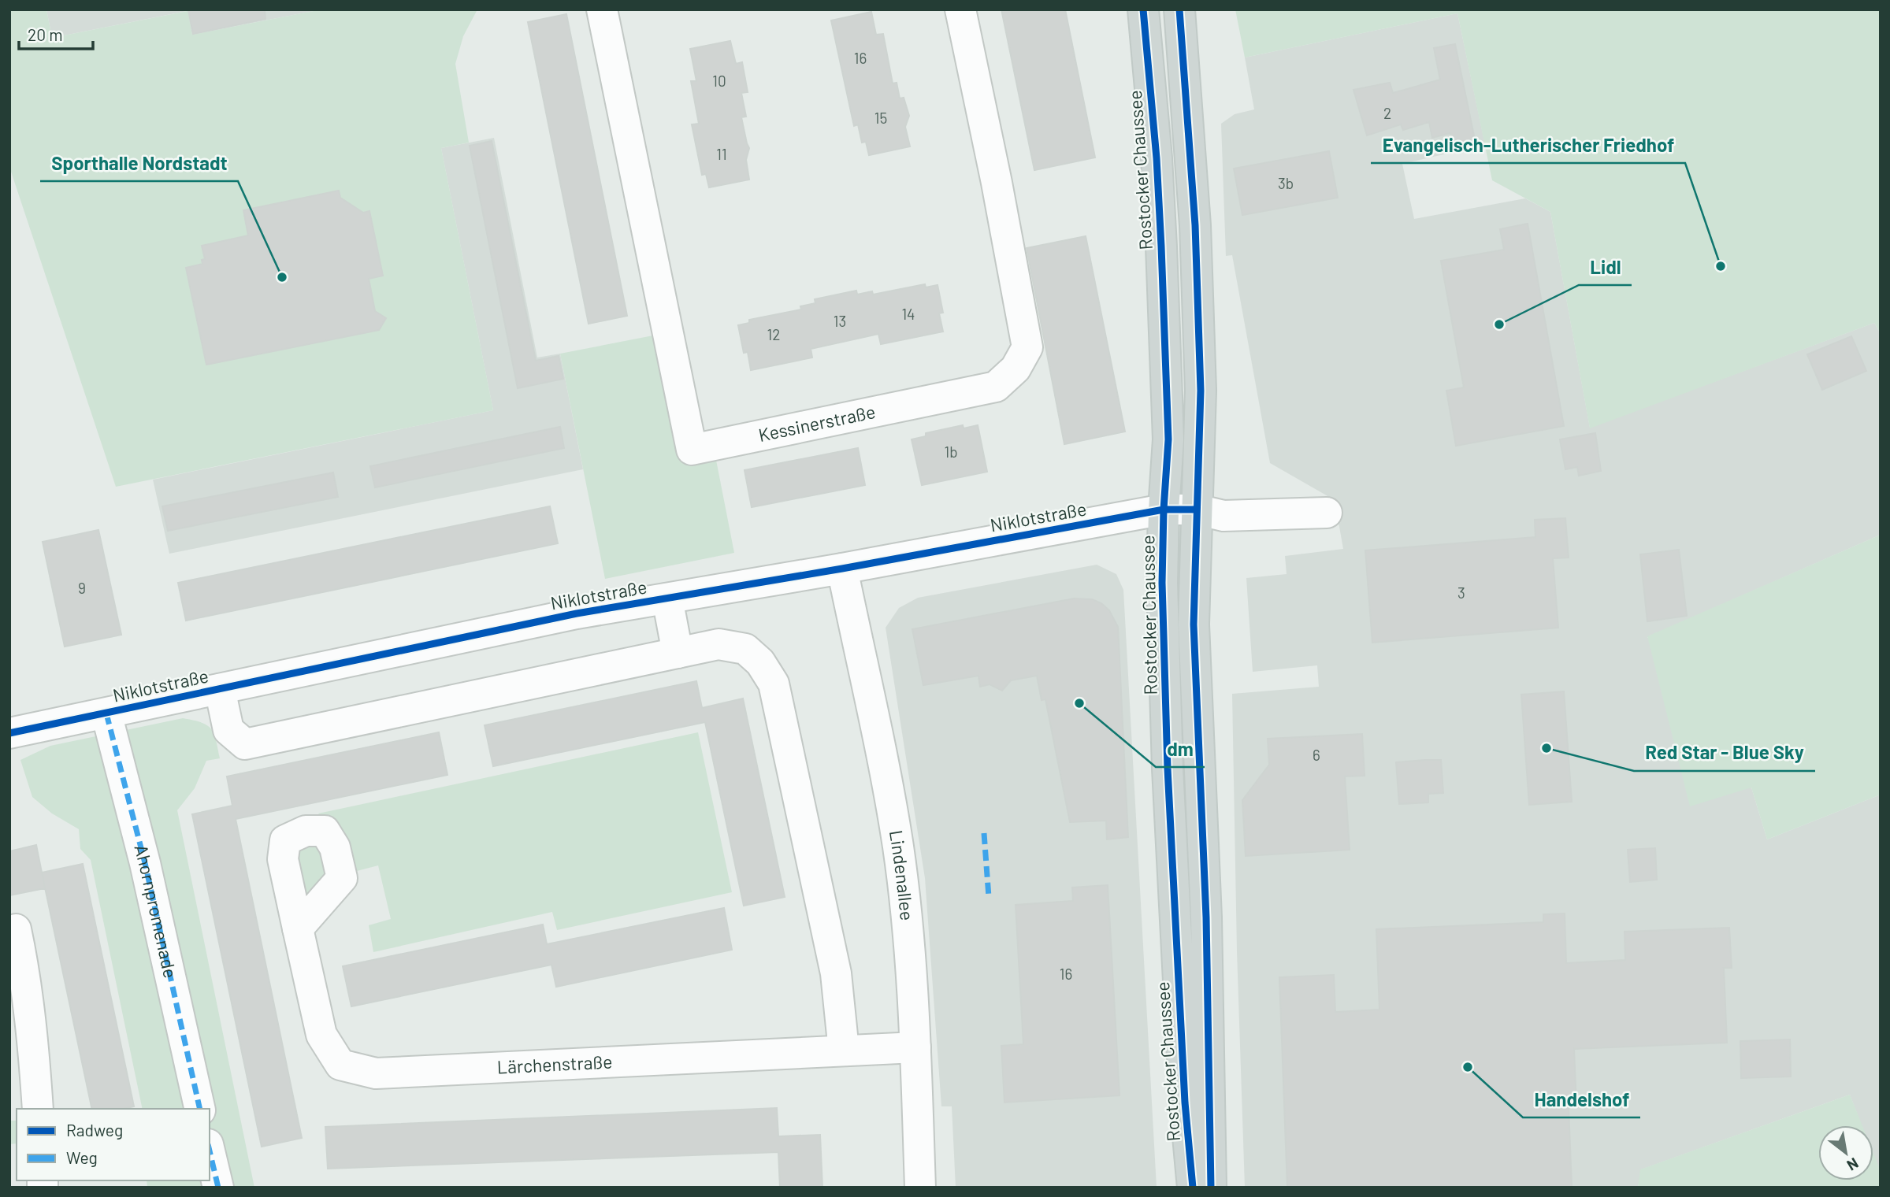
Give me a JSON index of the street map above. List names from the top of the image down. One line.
{"streets":{"main road":["Rostocker Chaussee"],"street":["Kessinerstraße","Niklotstraße","Lindenallee","Ahornpromenade","Lärchenstraße"]},"crossings":[["Rostocker Chaussee","Niklotstraße"],["Niklotstraße","Lindenallee"],["Niklotstraße","Ahornpromenade"],["Lindenallee","Lärchenstraße"]],"places":["Evangelisch-Lutherischer Friedhof","Sporthalle Nordstadt","Lidl","dm","Red Star - Blue Sky","Handelshof"],"house_numbers":["16","10","2","15","11","3b","14","13","12","1b","9","3","6","16"],"legend":["Radweg","Weg"],"scale_bar":"20 m","north":"bottom right"}
